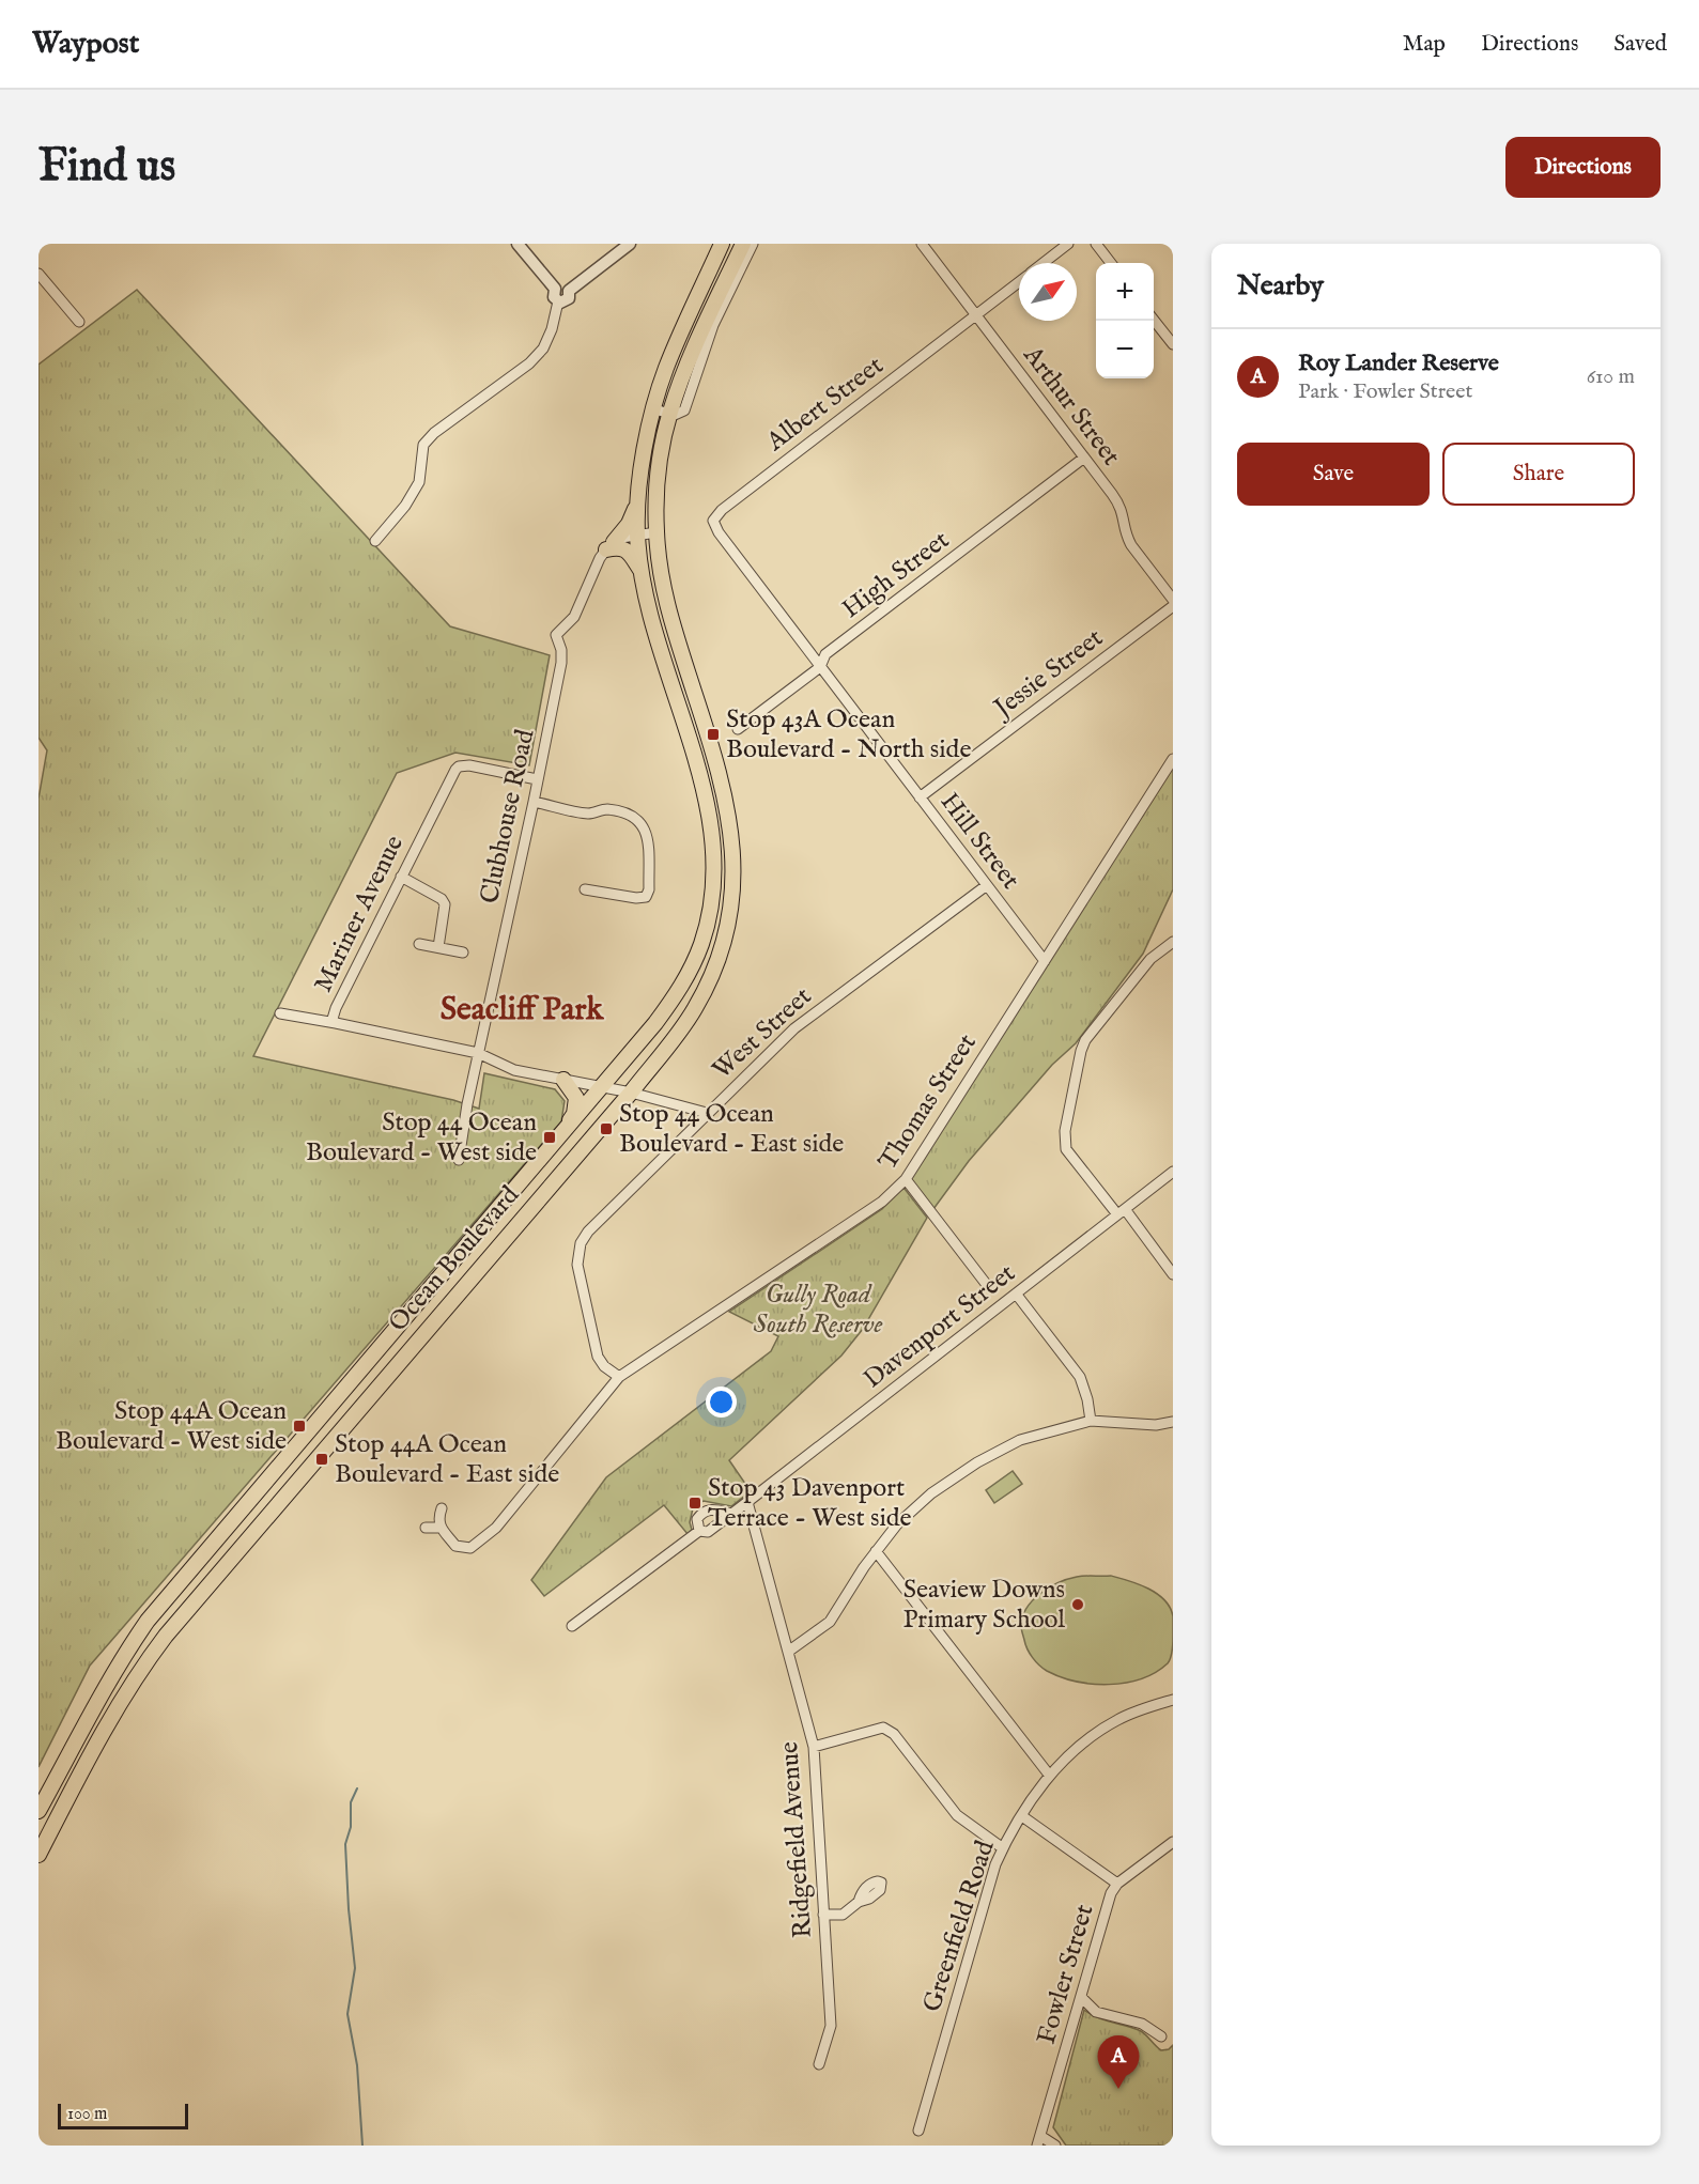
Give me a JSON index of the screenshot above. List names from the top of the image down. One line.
{"streets":{"main road":["Ocean Boulevard"],"street":["Albert Street","Arthur Street","High Street","Jessie Street","Clubhouse Road","Hill Street","Mariner Avenue","West Street","Thomas Street","Davenport Street","Ridgefield Avenue","Greenfield Road","Fowler Street"]},"crossings":[["Albert Street","Arthur Street"],["Albert Street","Hill Street"],["Arthur Street","High Street"],["High Street","Hill Street"],["Jessie Street","Hill Street"],["Clubhouse Road","Mariner Avenue"],["Hill Street","West Street"],["Hill Street","Thomas Street"],["Mariner Avenue","West Street"],["Mariner Avenue","Ocean Boulevard"],["West Street","Thomas Street"],["Davenport Street","Ridgefield Avenue"]],"districts":["Seacliff Park"],"parks":["Gully Road South Reserve"],"places":{"transit":["Stop 43A Ocean Boulevard - North side","Stop 44 Ocean Boulevard - East side","Stop 44 Ocean Boulevard - West side","Stop 44A Ocean Boulevard - West side","Stop 44A Ocean Boulevard - East side","Stop 43 Davenport Terrace - West side"],"other":["Seaview Downs Primary School"]},"scale_bar":"100 m","north":"top right","page":{"header":"Waypost","nav":["Map","Directions","Saved"],"buttons":["Directions",["Save","Share"]],"title":"Find us","heading":"Nearby","map_buttons":["+","−"],"list":[{"mark":"A","name":"Roy Lander Reserve","note":"Park · Fowler Street","value":"610 m"}],"pins":"A","scale":"100 m"}}
